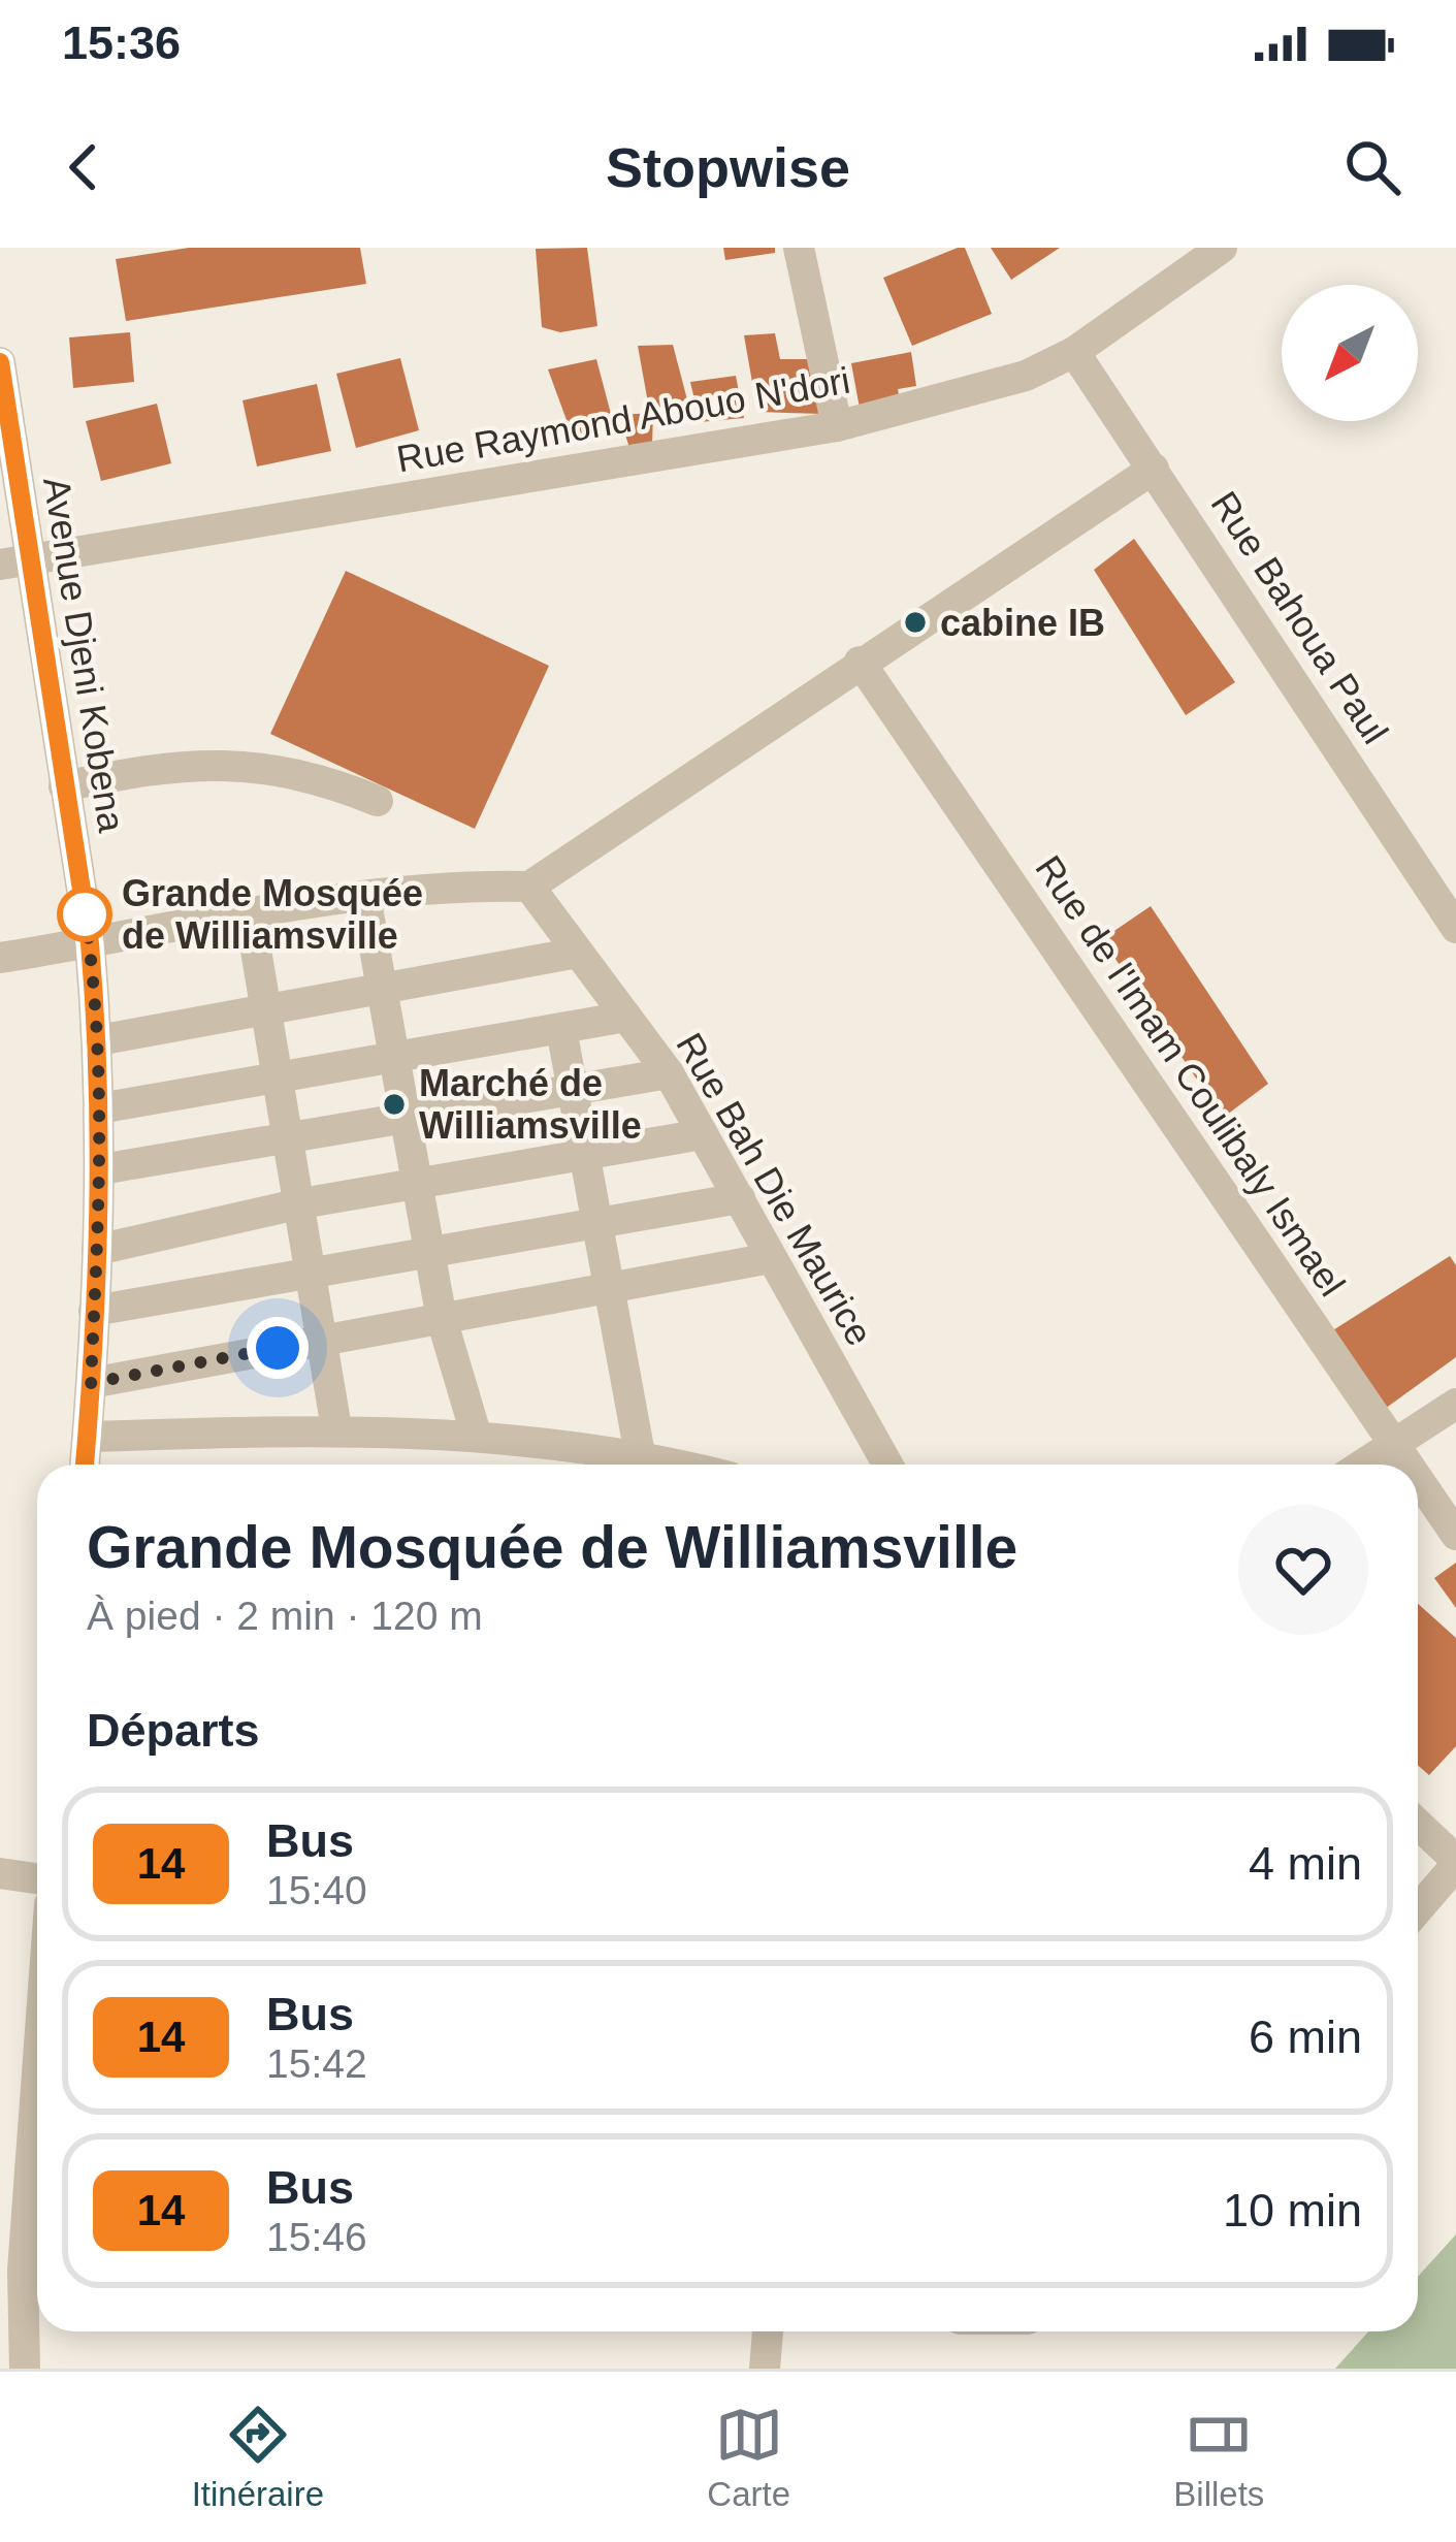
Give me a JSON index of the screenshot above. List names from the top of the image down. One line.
{"streets":{"street":["Rue Raymond Abouo N'dori","Rue Bahoua Paul","Avenue Djeni Kobena","Rue de l'Imam Coulibaly Ismael","Rue Bah Die Maurice"]},"crossings":[["Rue Raymond Abouo N'dori","Rue Bahoua Paul"],["Rue Raymond Abouo N'dori","Avenue Djeni Kobena"]],"places":["cabine IB","Grande Mosquée de Williamsville","Marché de Williamsville"],"lines":["bus line 14"],"north":"bottom left","page":{"status":"15:36","header":"Stopwise","heading":[["Grande Mosquée de Williamsville","À pied · 2 min · 120 m"],"Départs"],"list":[{"mark":"14","name":"Bus","note":"15:40","value":"4 min"},{"mark":"14","name":"Bus","note":"15:42","value":"6 min"},{"mark":"14","name":"Bus","note":"15:46","value":"10 min"}],"tabs":["Itinéraire","Carte","Billets"]}}
